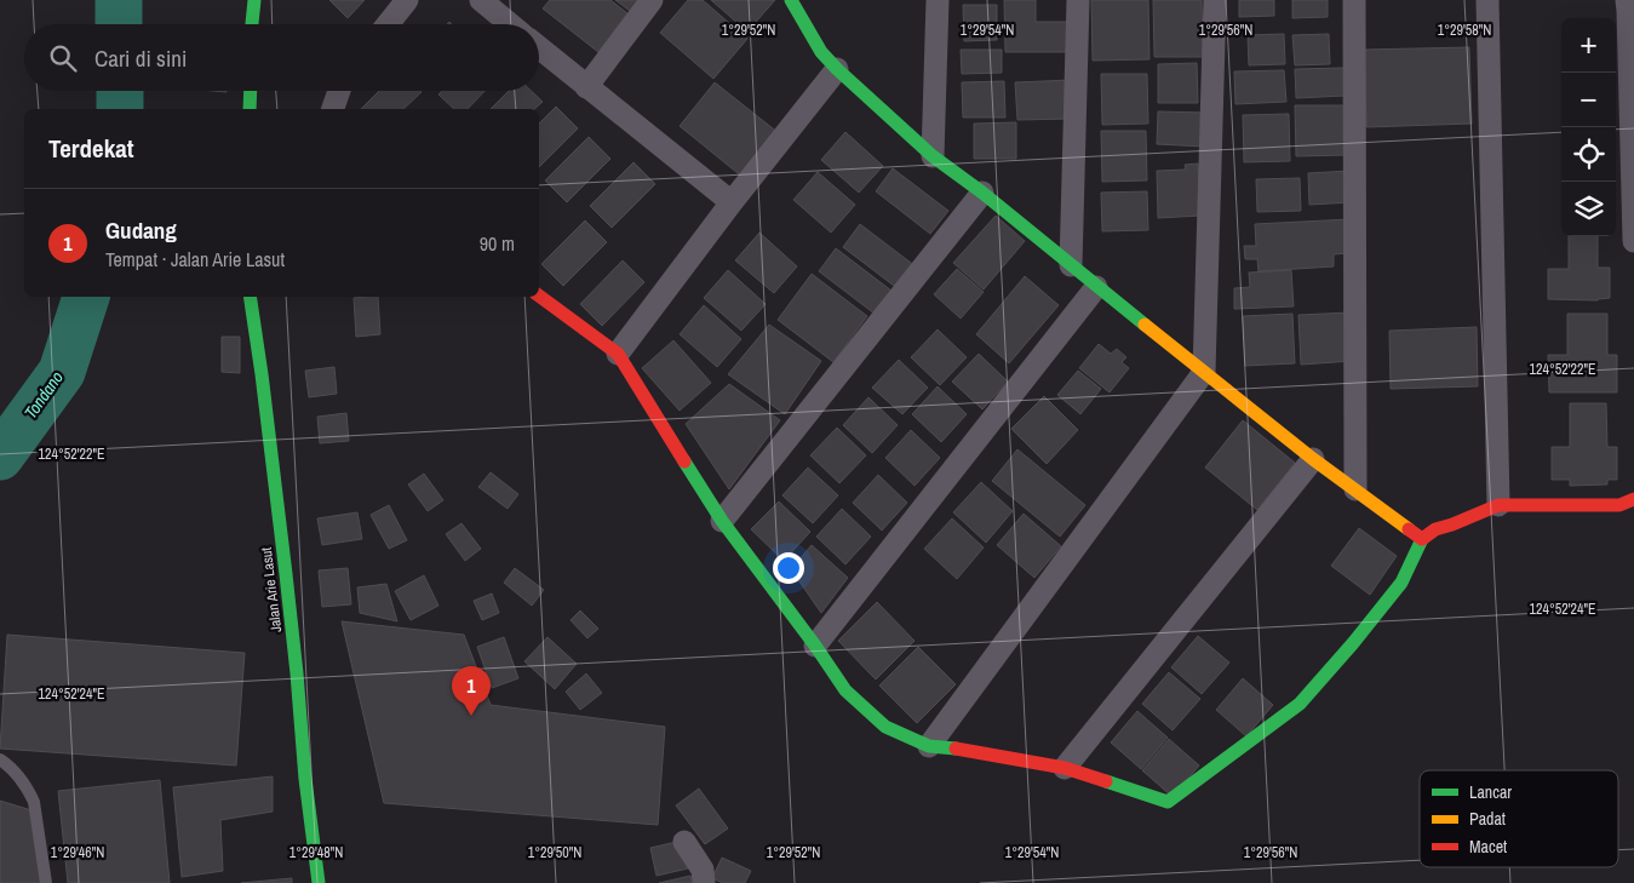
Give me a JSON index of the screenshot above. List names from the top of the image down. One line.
{"streets":{"street":["Jalan Arie Lasut"]},"water":["Tondano"],"legend":["Lancar","Padat","Macet"],"page":{"map_buttons":["+","−"],"search":"Cari di sini","heading":"Terdekat","list":[{"mark":"1","name":"Gudang","note":"Tempat · Jalan Arie Lasut","value":"90 m"}],"pins":"1"},"coordinates":["1°29'52\"N","1°29'54\"N","1°29'56\"N","1°29'58\"N","124°52'22\"E","124°52'24\"E","1°29'46\"N","1°29'48\"N","1°29'50\"N"]}
